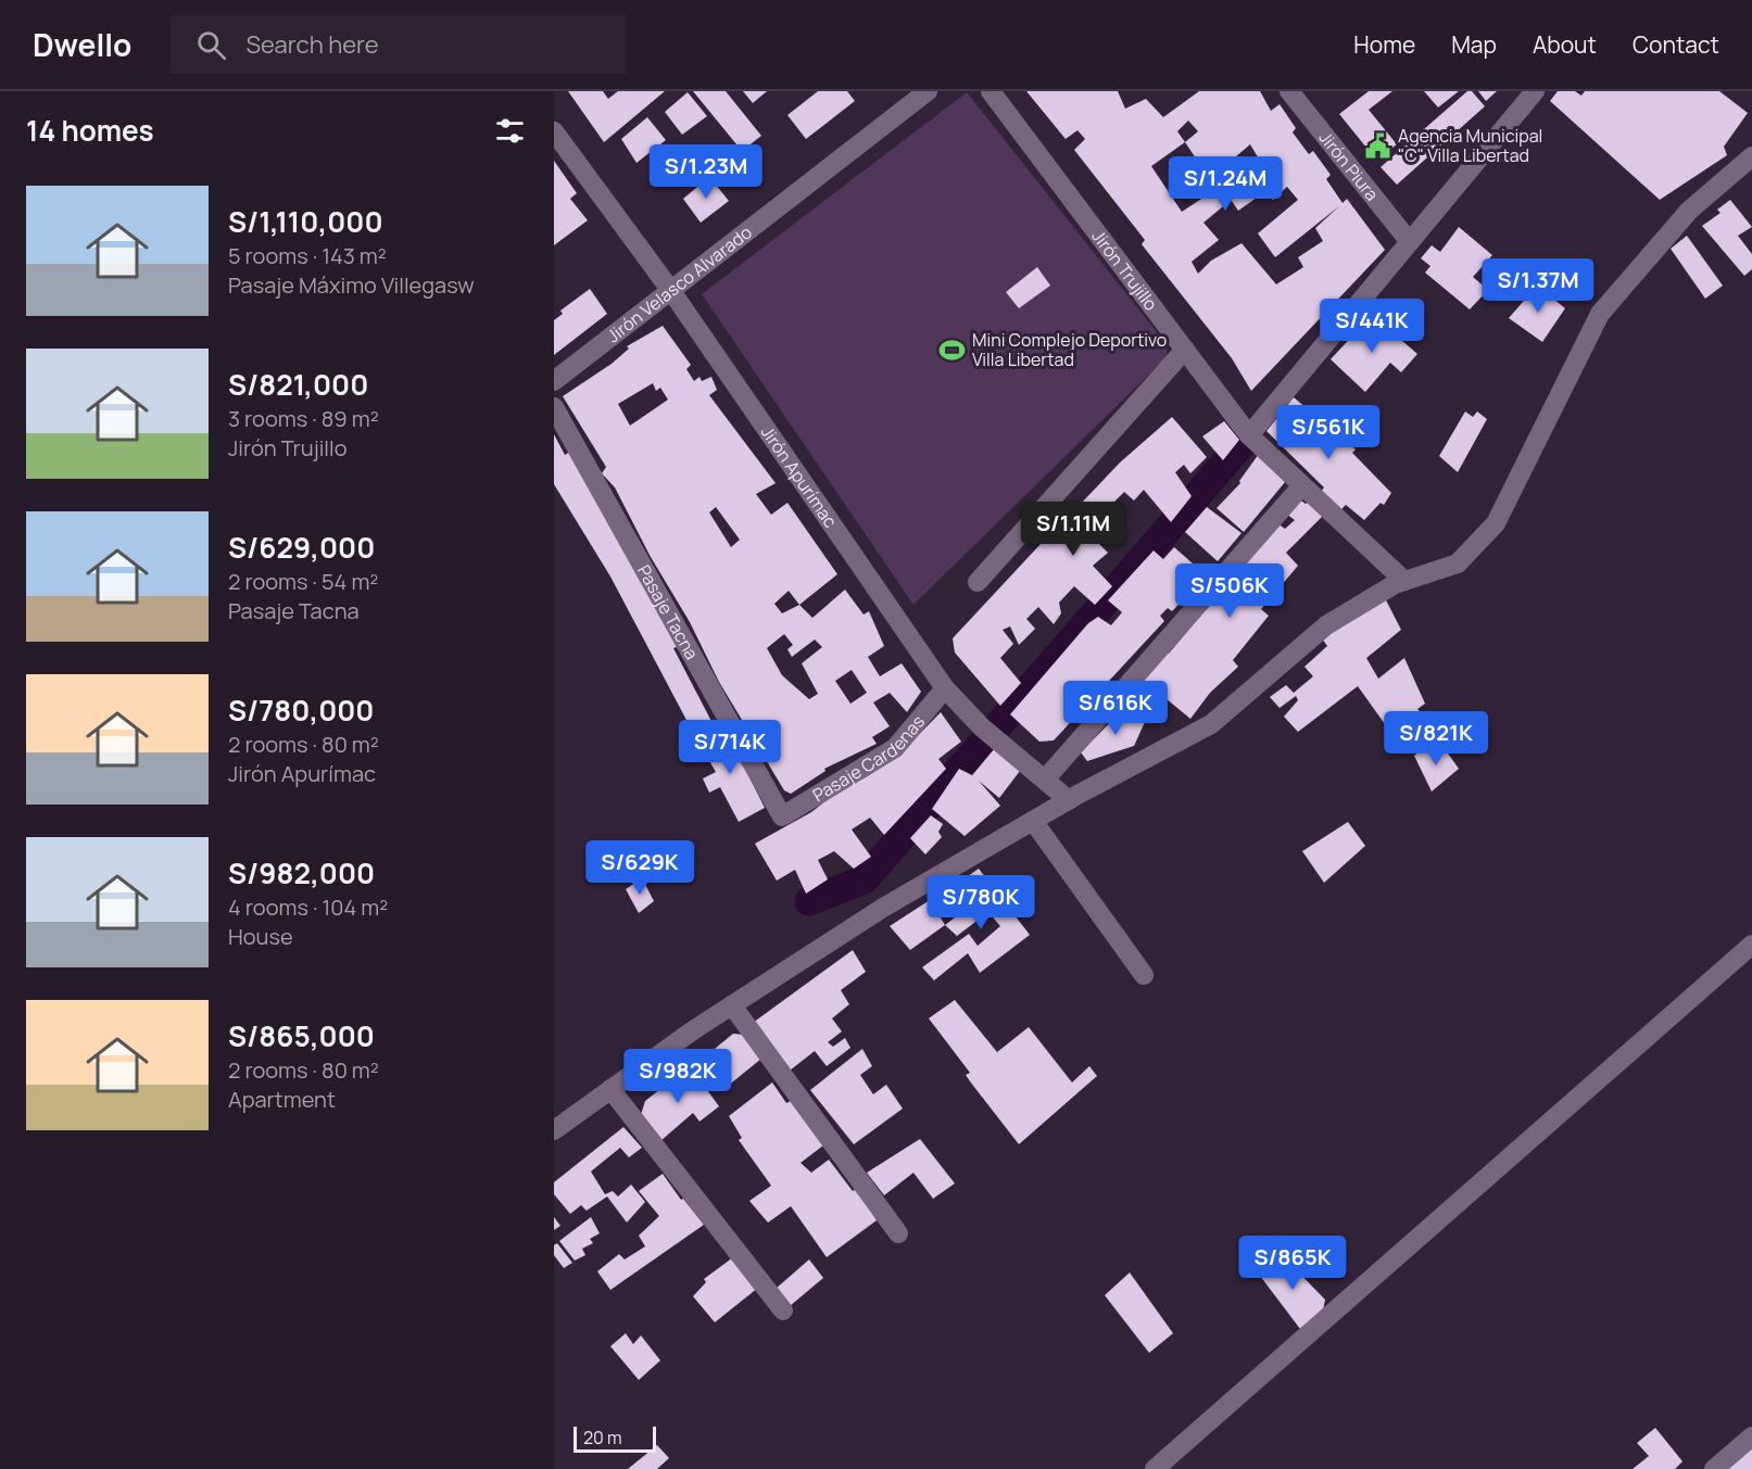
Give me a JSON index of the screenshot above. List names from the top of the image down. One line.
{"streets":{"street":["Jirón Piura","Jirón Trujillo","Jirón Velasco Alvarado","Jirón Apurímac","Pasaje Tacna","Pasaje Cardenas"]},"crossings":[["Jirón Velasco Alvarado","Jirón Apurímac"],["Jirón Apurímac","Pasaje Cardenas"],["Pasaje Tacna","Pasaje Cardenas"]],"places":{"public building":["Agencia Municipal \"C\" Villa Libertad"],"sports":["Mini Complejo Deportivo Villa Libertad"]},"scale_bar":"20 m","page":{"header":"Dwello","search":"Search here","nav":["Home","Map","About","Contact"],"heading":"14 homes","price":["S/1.23M","S/1.24M","S/1.37M","S/441K","S/561K","S/1.11M","S/506K","S/616K","S/821K","S/714K","S/629K","S/780K","S/982K","S/865K"],"list":[{"name":"S/1,110,000","note":"5 rooms · 143 m² · Pasaje Máximo Villegasw"},{"name":"S/821,000","note":"3 rooms · 89 m² · Jirón Trujillo"},{"name":"S/629,000","note":"2 rooms · 54 m² · Pasaje Tacna"},{"name":"S/780,000","note":"2 rooms · 80 m² · Jirón Apurímac"},{"name":"S/982,000","note":"4 rooms · 104 m² · House"},{"name":"S/865,000","note":"2 rooms · 80 m² · Apartment"}],"scale":"20 m"}}
